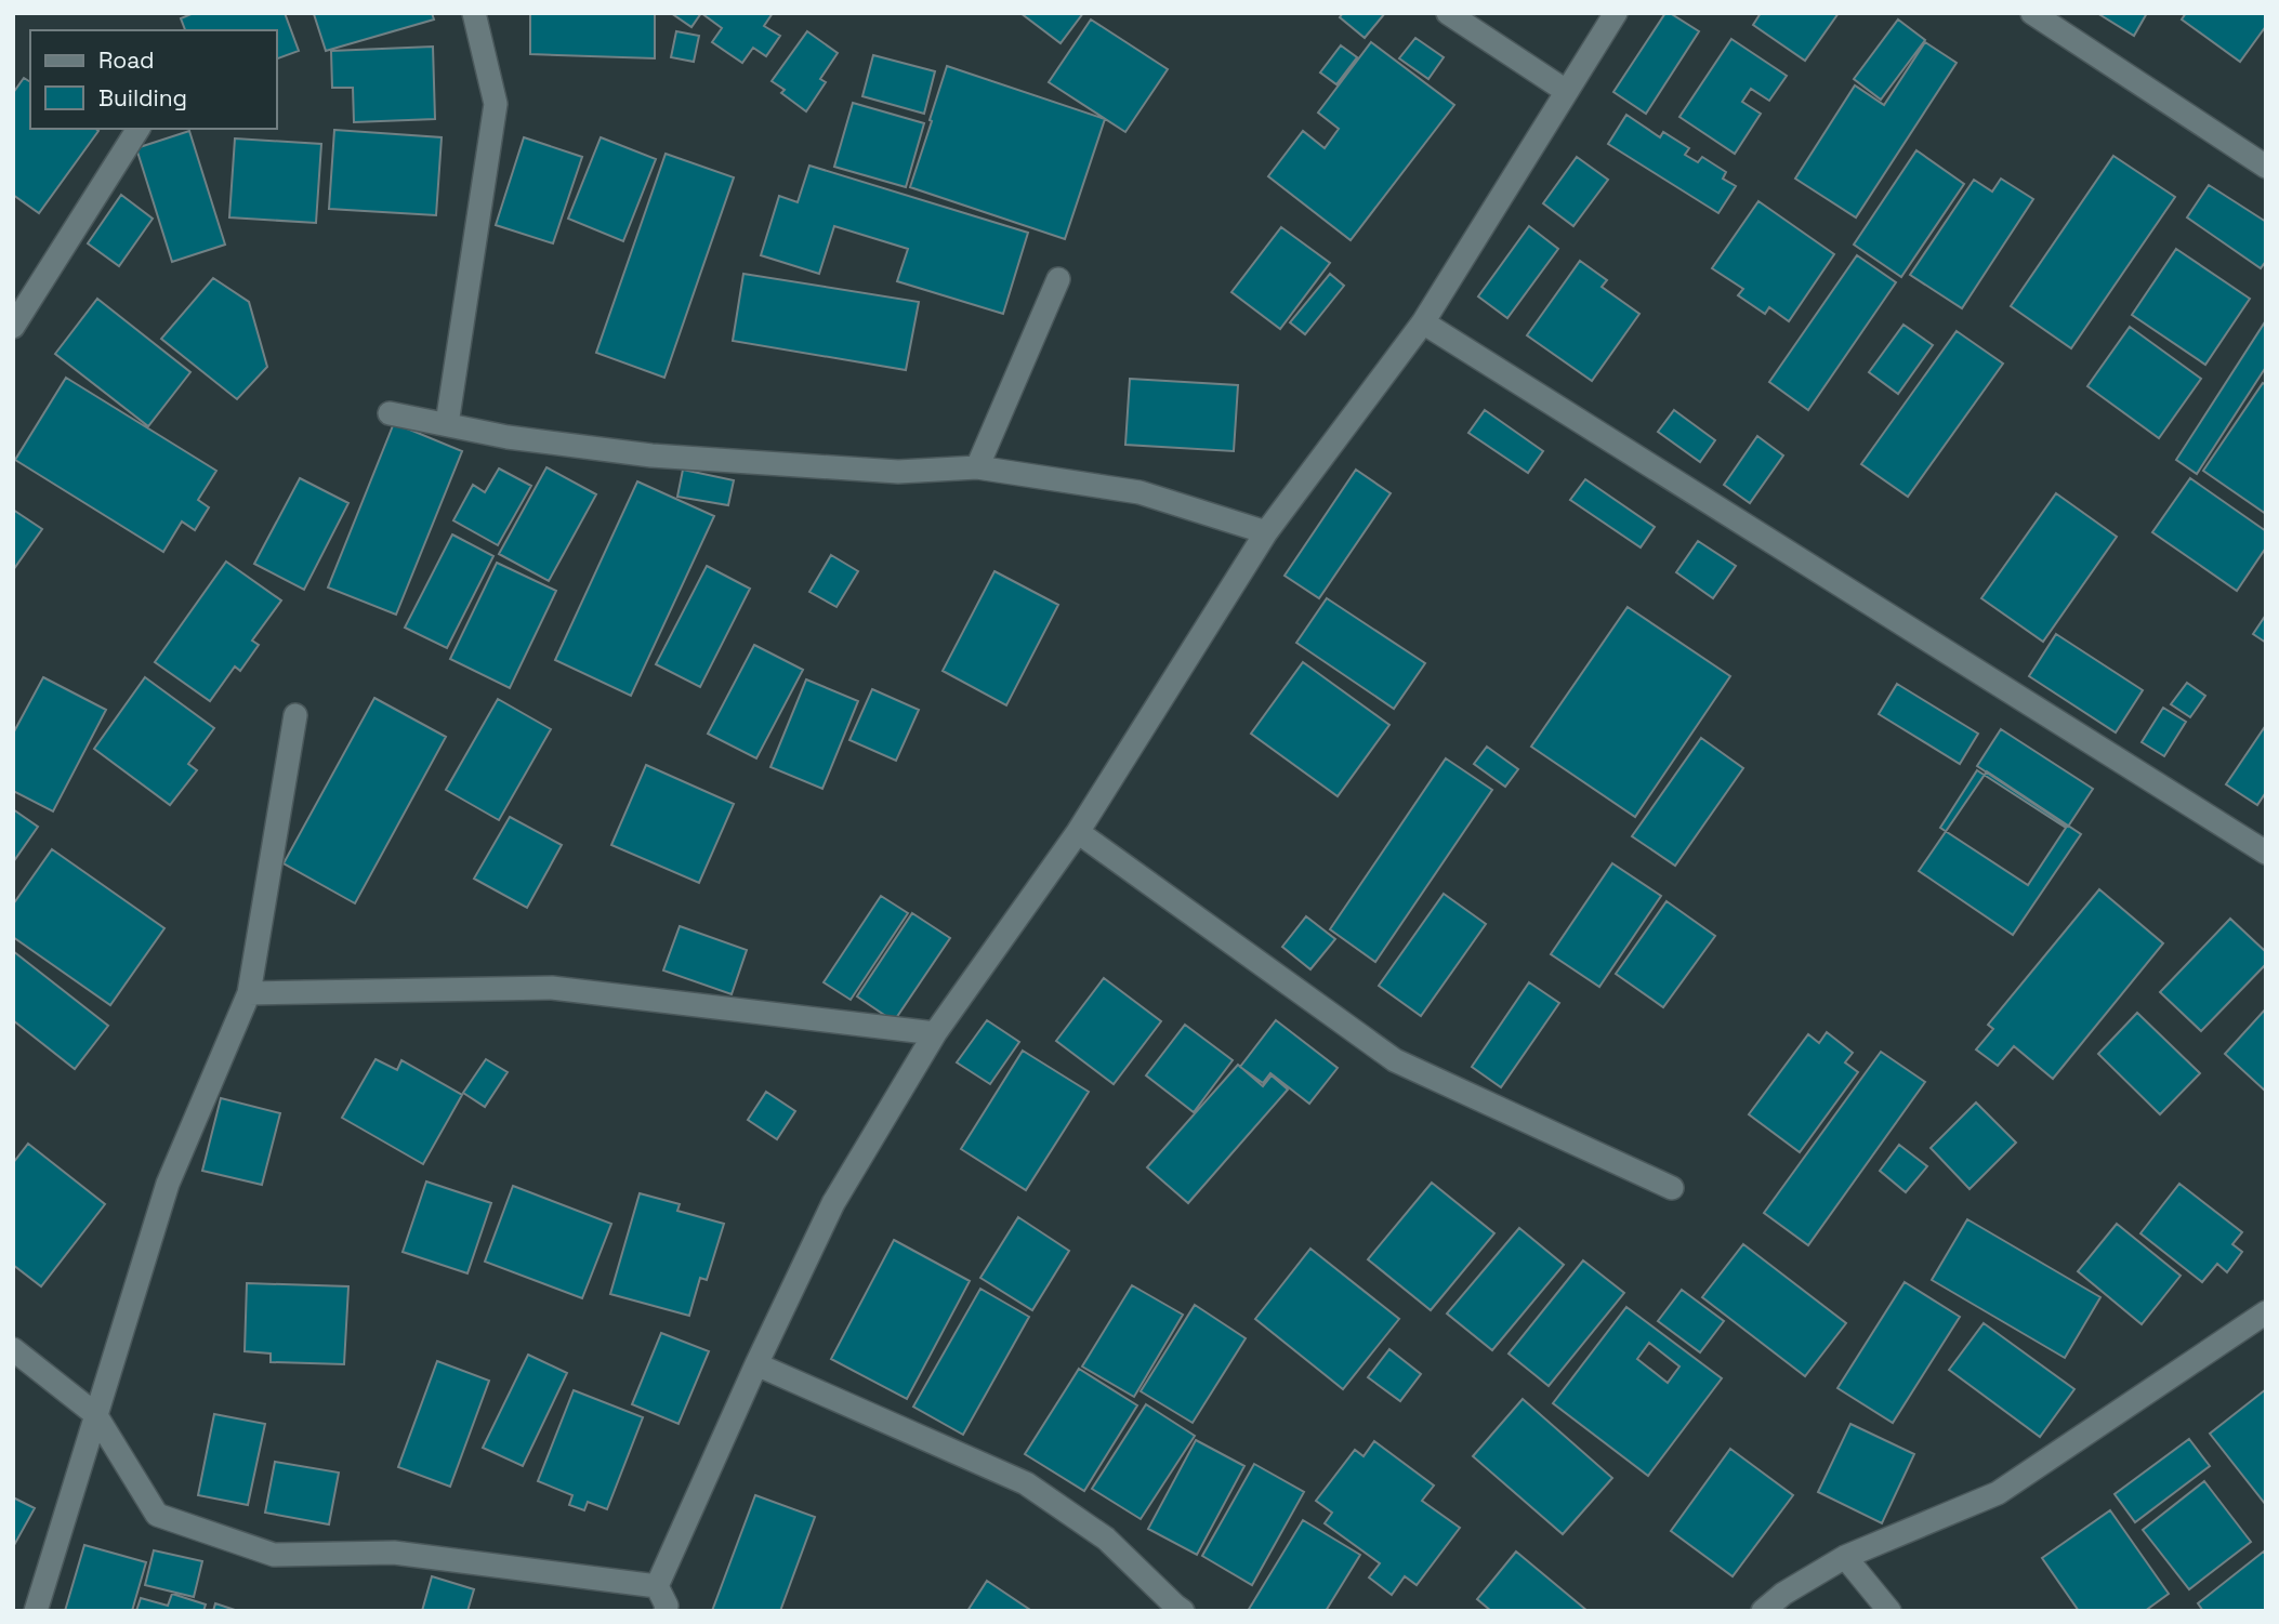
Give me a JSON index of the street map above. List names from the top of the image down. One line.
{"legend":["Road","Building"]}
